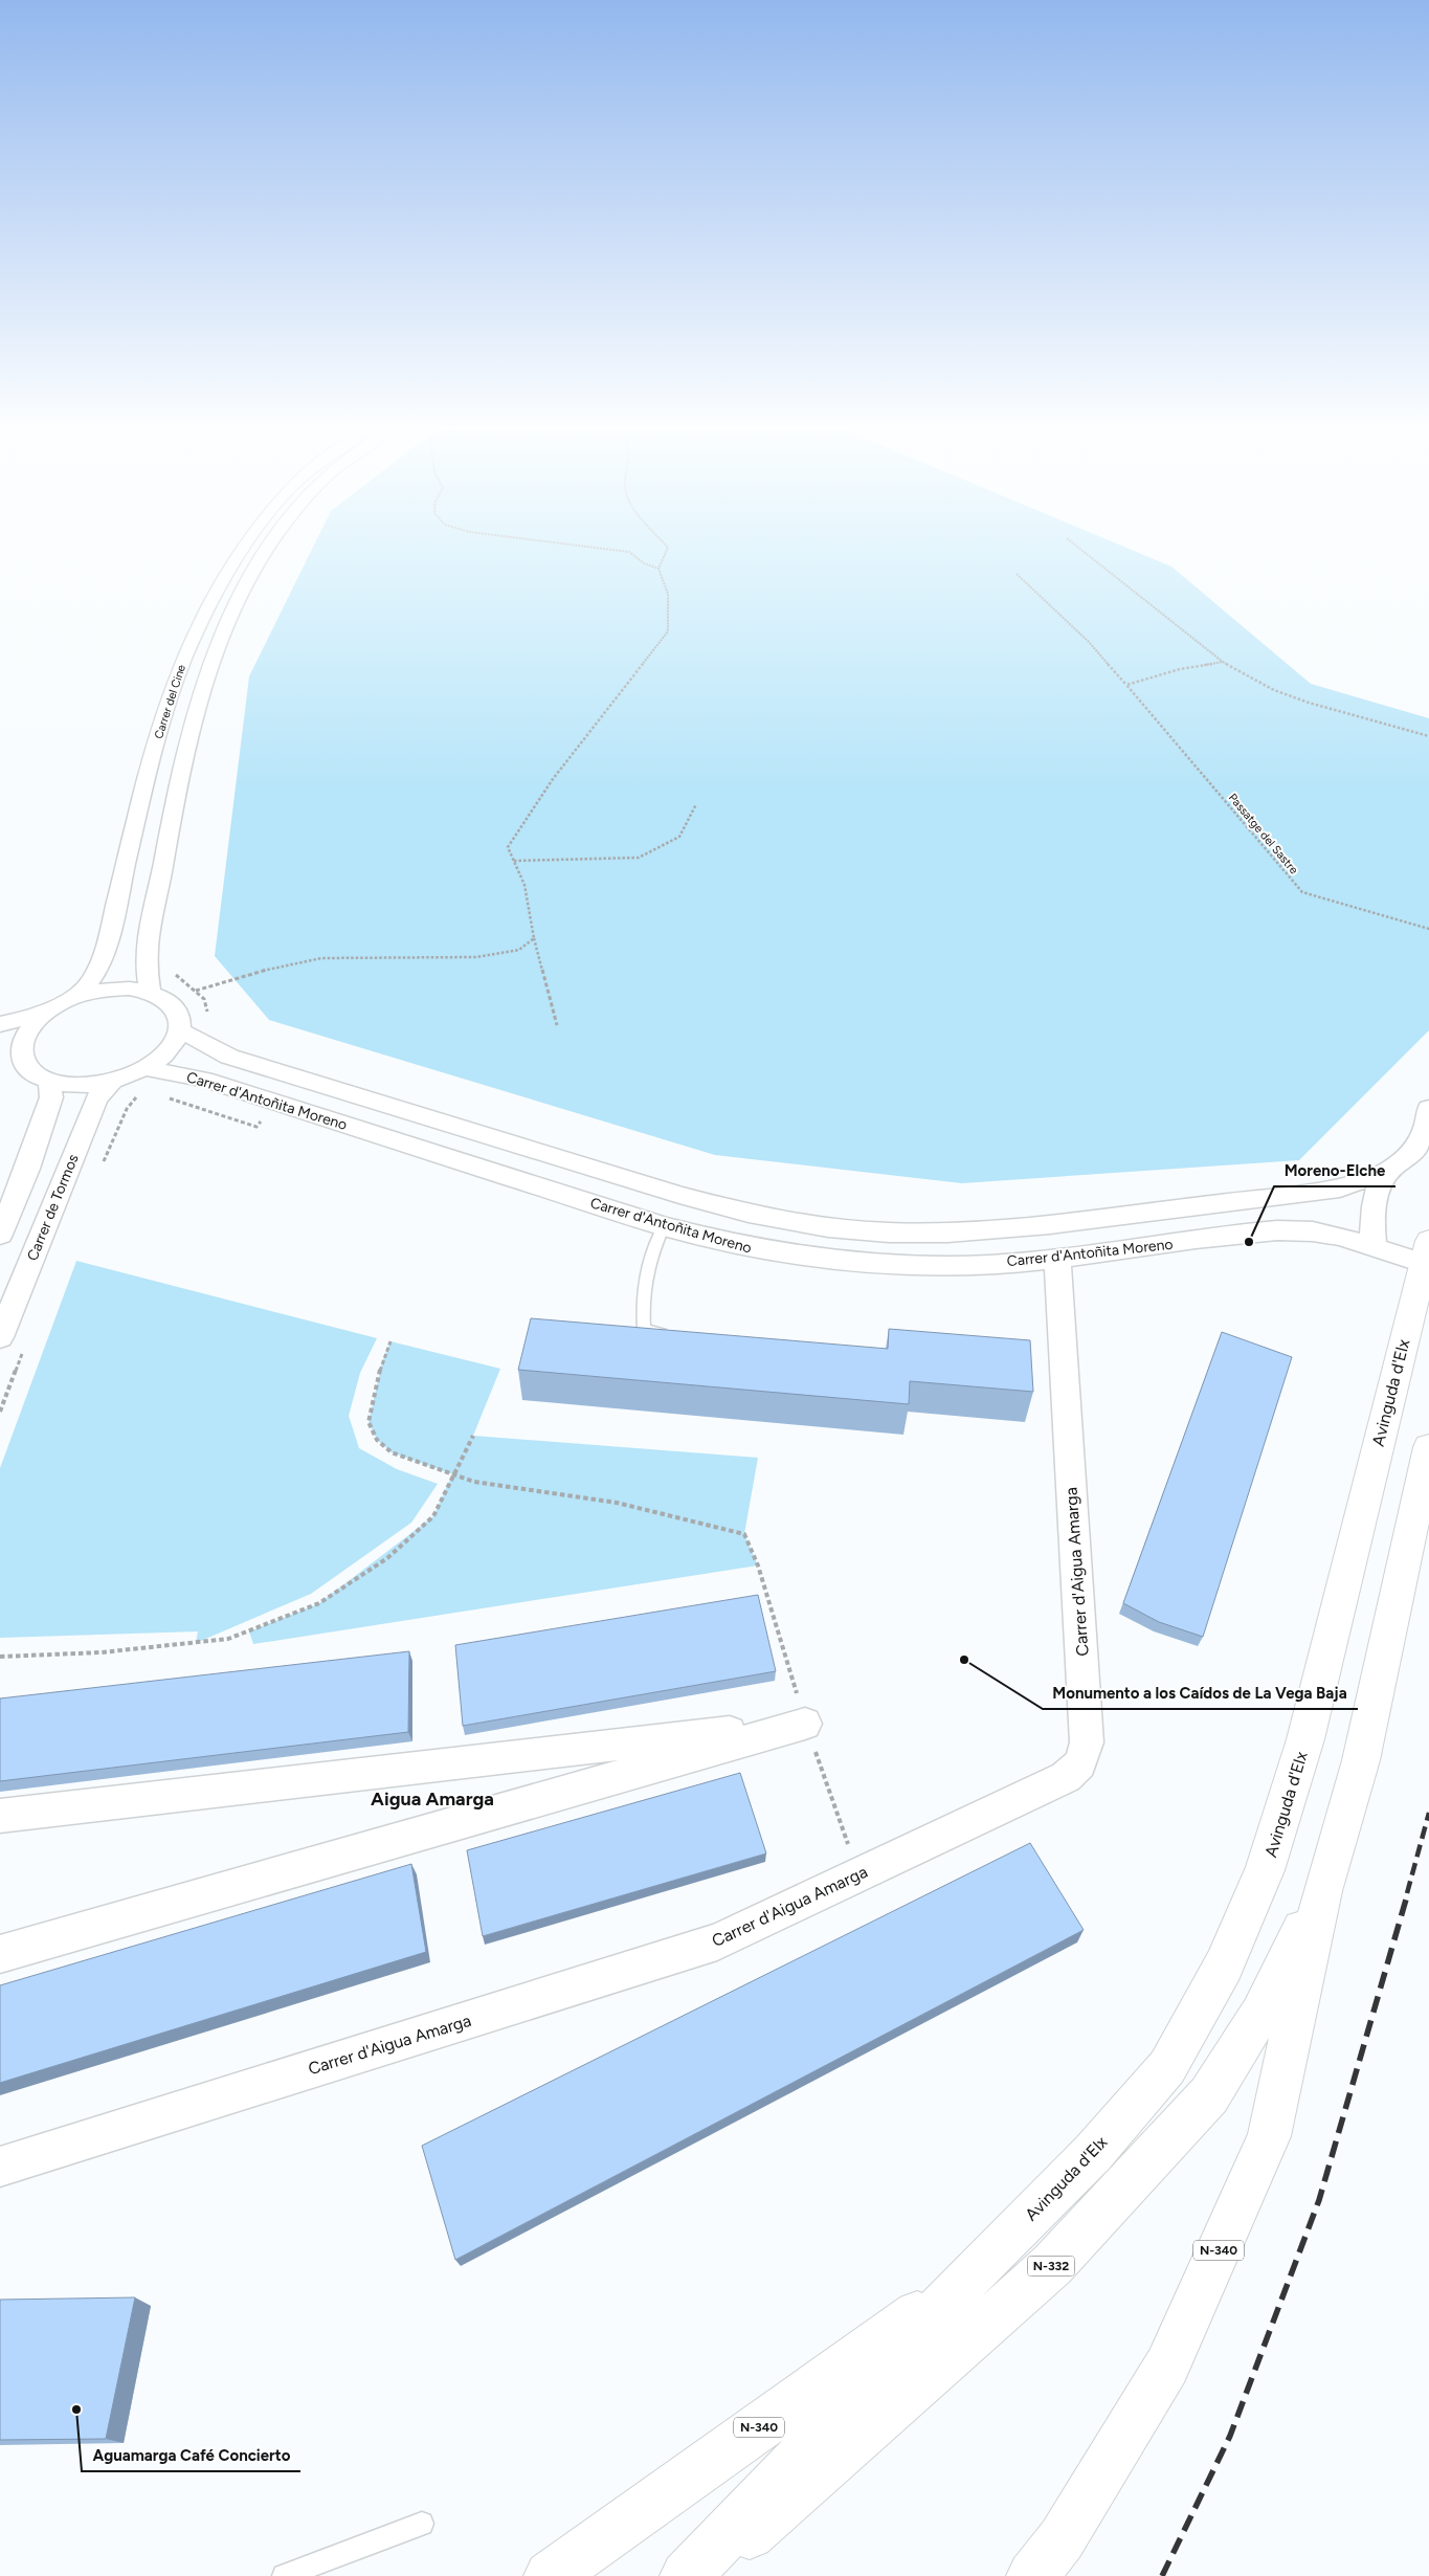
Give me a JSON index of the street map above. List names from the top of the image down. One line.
{"streets":{"highway":["Avinguda d'Elx","N-340","N-332"],"street":["Carrer del Cine","Carrer d'Antoñita Moreno","Carrer de Tormos","Carrer d'Aigua Amarga"],"path":["Passatge del Sastre"]},"crossings":[["Carrer del Cine","Carrer d'Antoñita Moreno"],["Carrer del Cine","Carrer de Tormos"],["Carrer d'Antoñita Moreno","Carrer de Tormos"],["Carrer d'Antoñita Moreno","Avinguda d'Elx"],["Carrer d'Antoñita Moreno","Carrer d'Aigua Amarga"],["Avinguda d'Elx","N-340"],["N-340","N-332"]],"districts":["Aigua Amarga"],"places":["Moreno-Elche","Monumento a los Caídos de La Vega Baja","Aguamarga Café Concierto"]}
